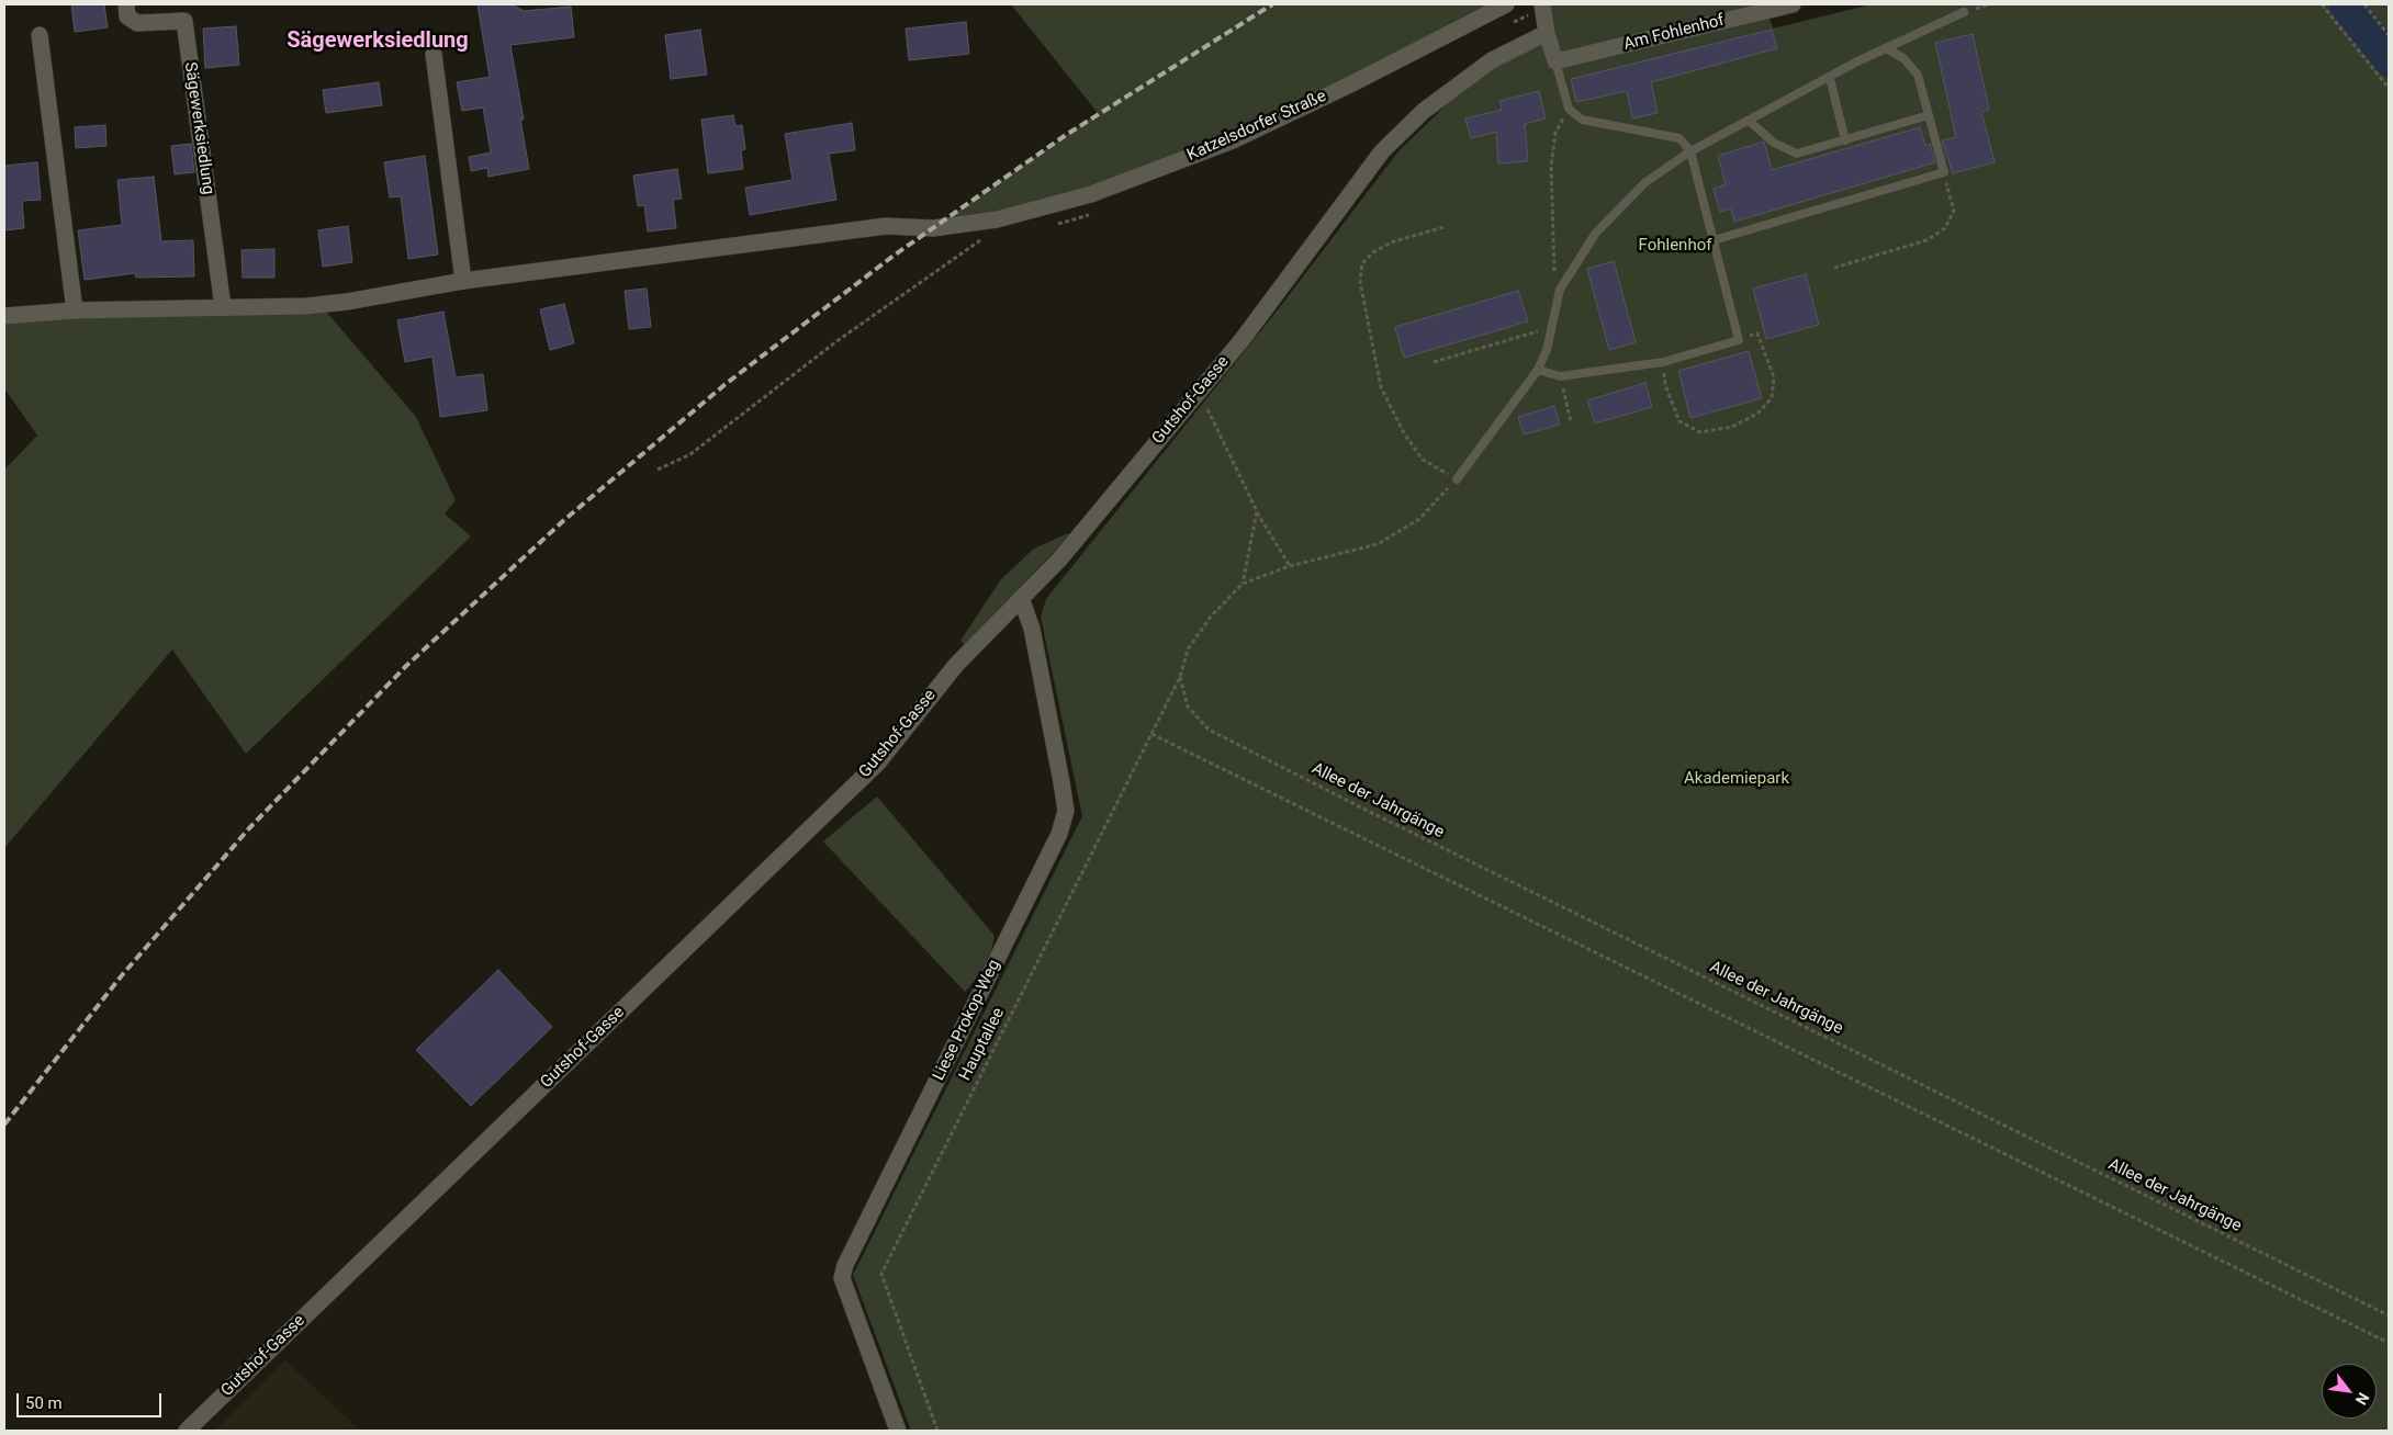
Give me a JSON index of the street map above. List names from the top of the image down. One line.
{"streets":{"street":["Am Fohlenhof","Katzelsdorfer Straße","Sägewerksiedlung","Gutshof-Gasse","Liese Prokop-Weg"],"path":["Allee der Jahrgänge","Hauptallee"]},"crossings":[["Katzelsdorfer Straße","Sägewerksiedlung"],["Gutshof-Gasse","Liese Prokop-Weg"],["Allee der Jahrgänge","Hauptallee"]],"districts":["Sägewerksiedlung"],"parks":["Fohlenhof","Akademiepark"],"scale_bar":"50 m","north":"bottom right"}
